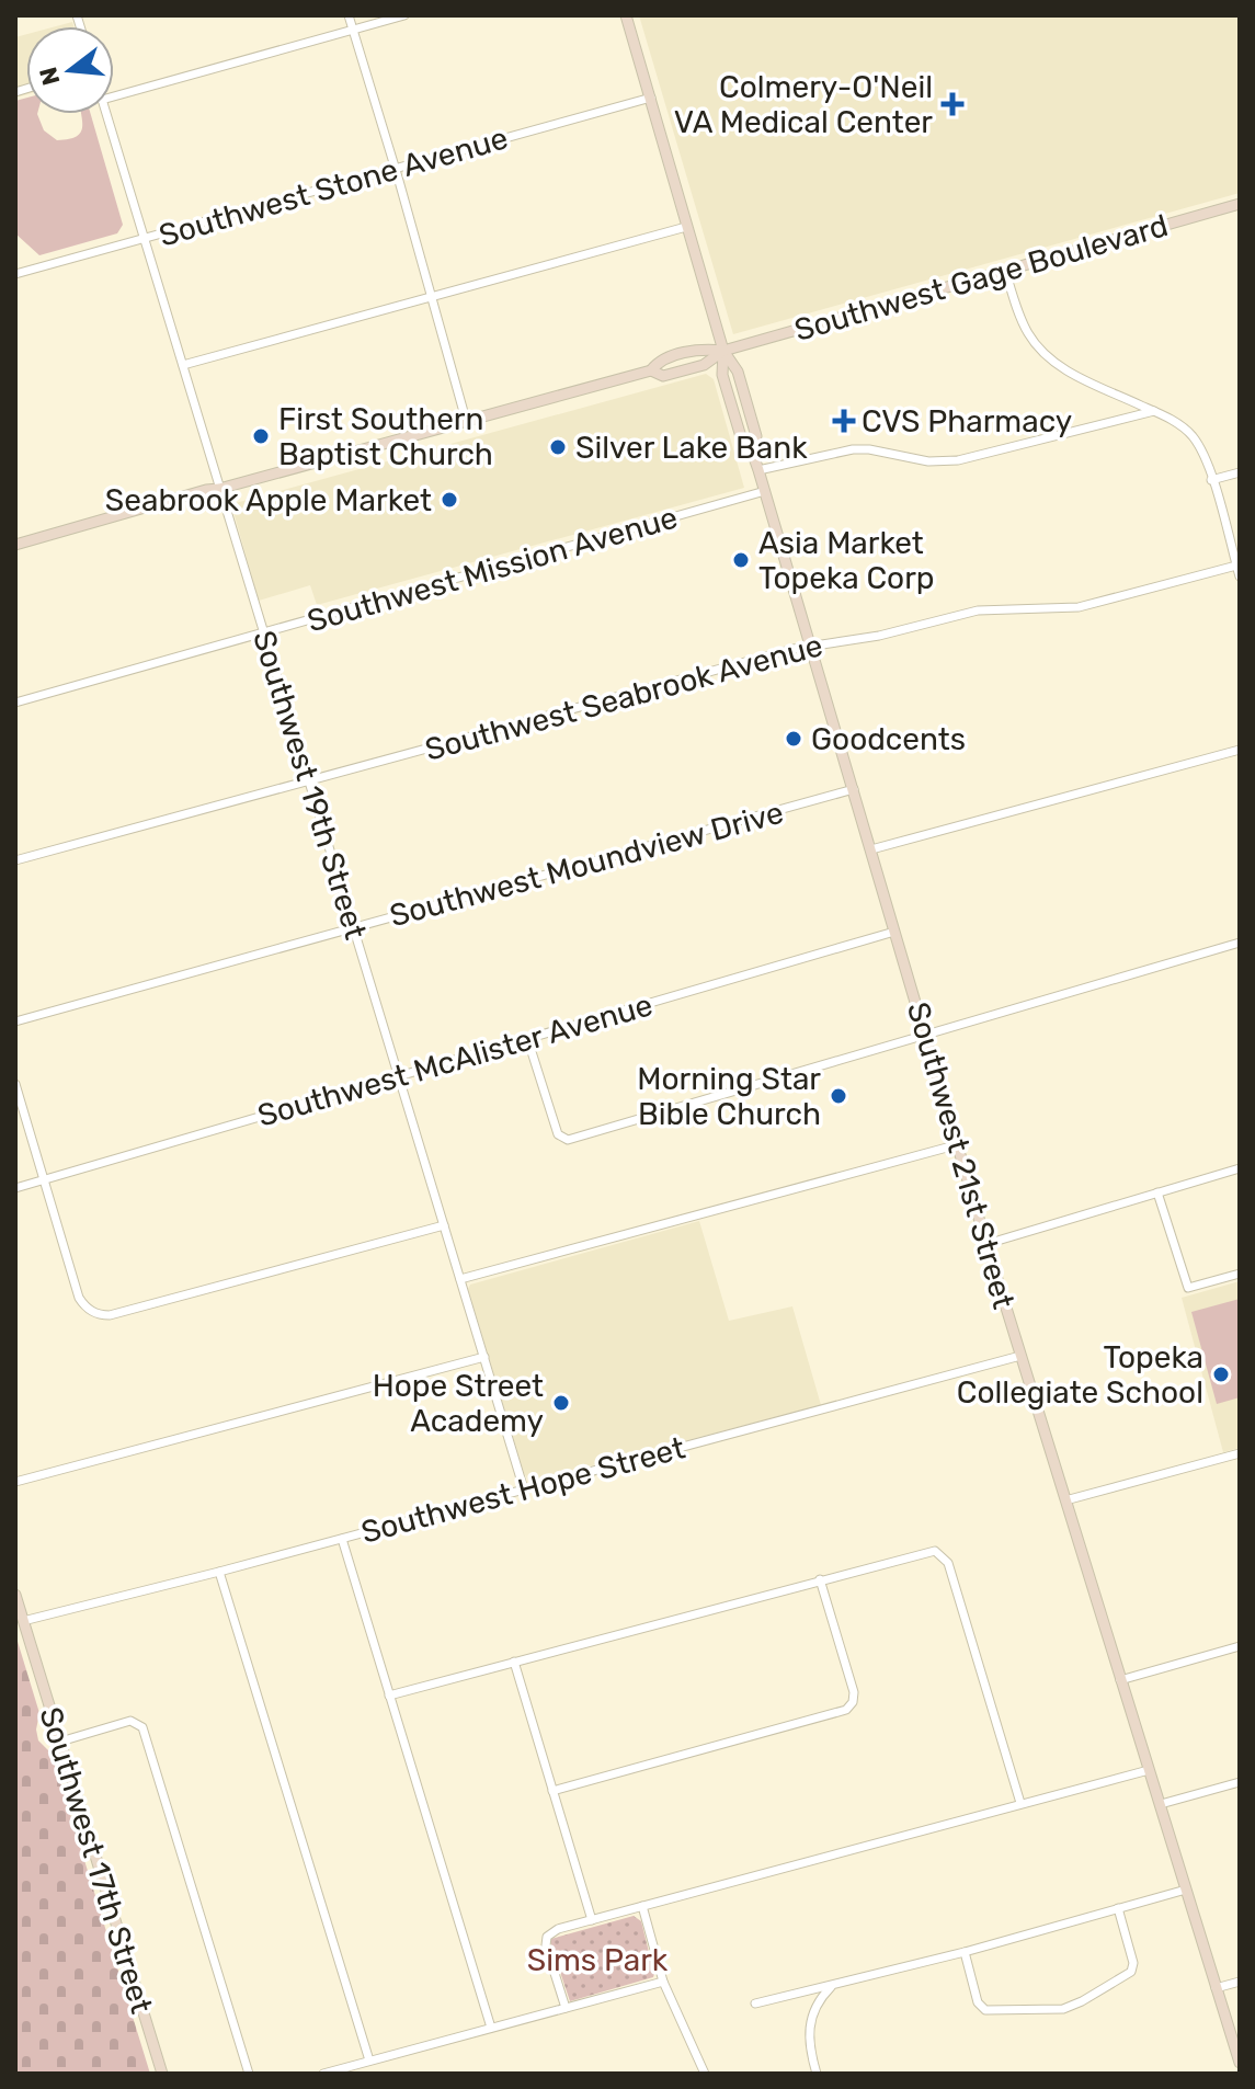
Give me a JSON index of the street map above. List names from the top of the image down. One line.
{"streets":{"main road":["Southwest Gage Boulevard","Southwest 21st Street","Southwest 17th Street"],"street":["Southwest Stone Avenue","Southwest Mission Avenue","Southwest Seabrook Avenue","Southwest 19th Street","Southwest Moundview Drive","Southwest McAlister Avenue","Southwest Hope Street"]},"crossings":[["Southwest Stone Avenue","Southwest 19th Street"],["Southwest Stone Avenue","Southwest 21st Street"],["Southwest Gage Boulevard","Southwest 19th Street"],["Southwest Gage Boulevard","Southwest 21st Street"],["Southwest Mission Avenue","Southwest 19th Street"],["Southwest Mission Avenue","Southwest 21st Street"],["Southwest Seabrook Avenue","Southwest 19th Street"],["Southwest Seabrook Avenue","Southwest 21st Street"],["Southwest 19th Street","Southwest Moundview Drive"],["Southwest 19th Street","Southwest McAlister Avenue"],["Southwest 19th Street","Southwest Hope Street"],["Southwest Moundview Drive","Southwest 21st Street"],["Southwest McAlister Avenue","Southwest 21st Street"],["Southwest 21st Street","Southwest Hope Street"],["Southwest Hope Street","Southwest 17th Street"]],"parks":["Sims Park"],"places":{"health":["Colmery-O'Neil VA Medical Center","CVS Pharmacy"],"other":["First Southern Baptist Church","Silver Lake Bank","Seabrook Apple Market","Asia Market Topeka Corp","Goodcents","Morning Star Bible Church","Topeka Collegiate School","Hope Street Academy"]},"north":"left"}
